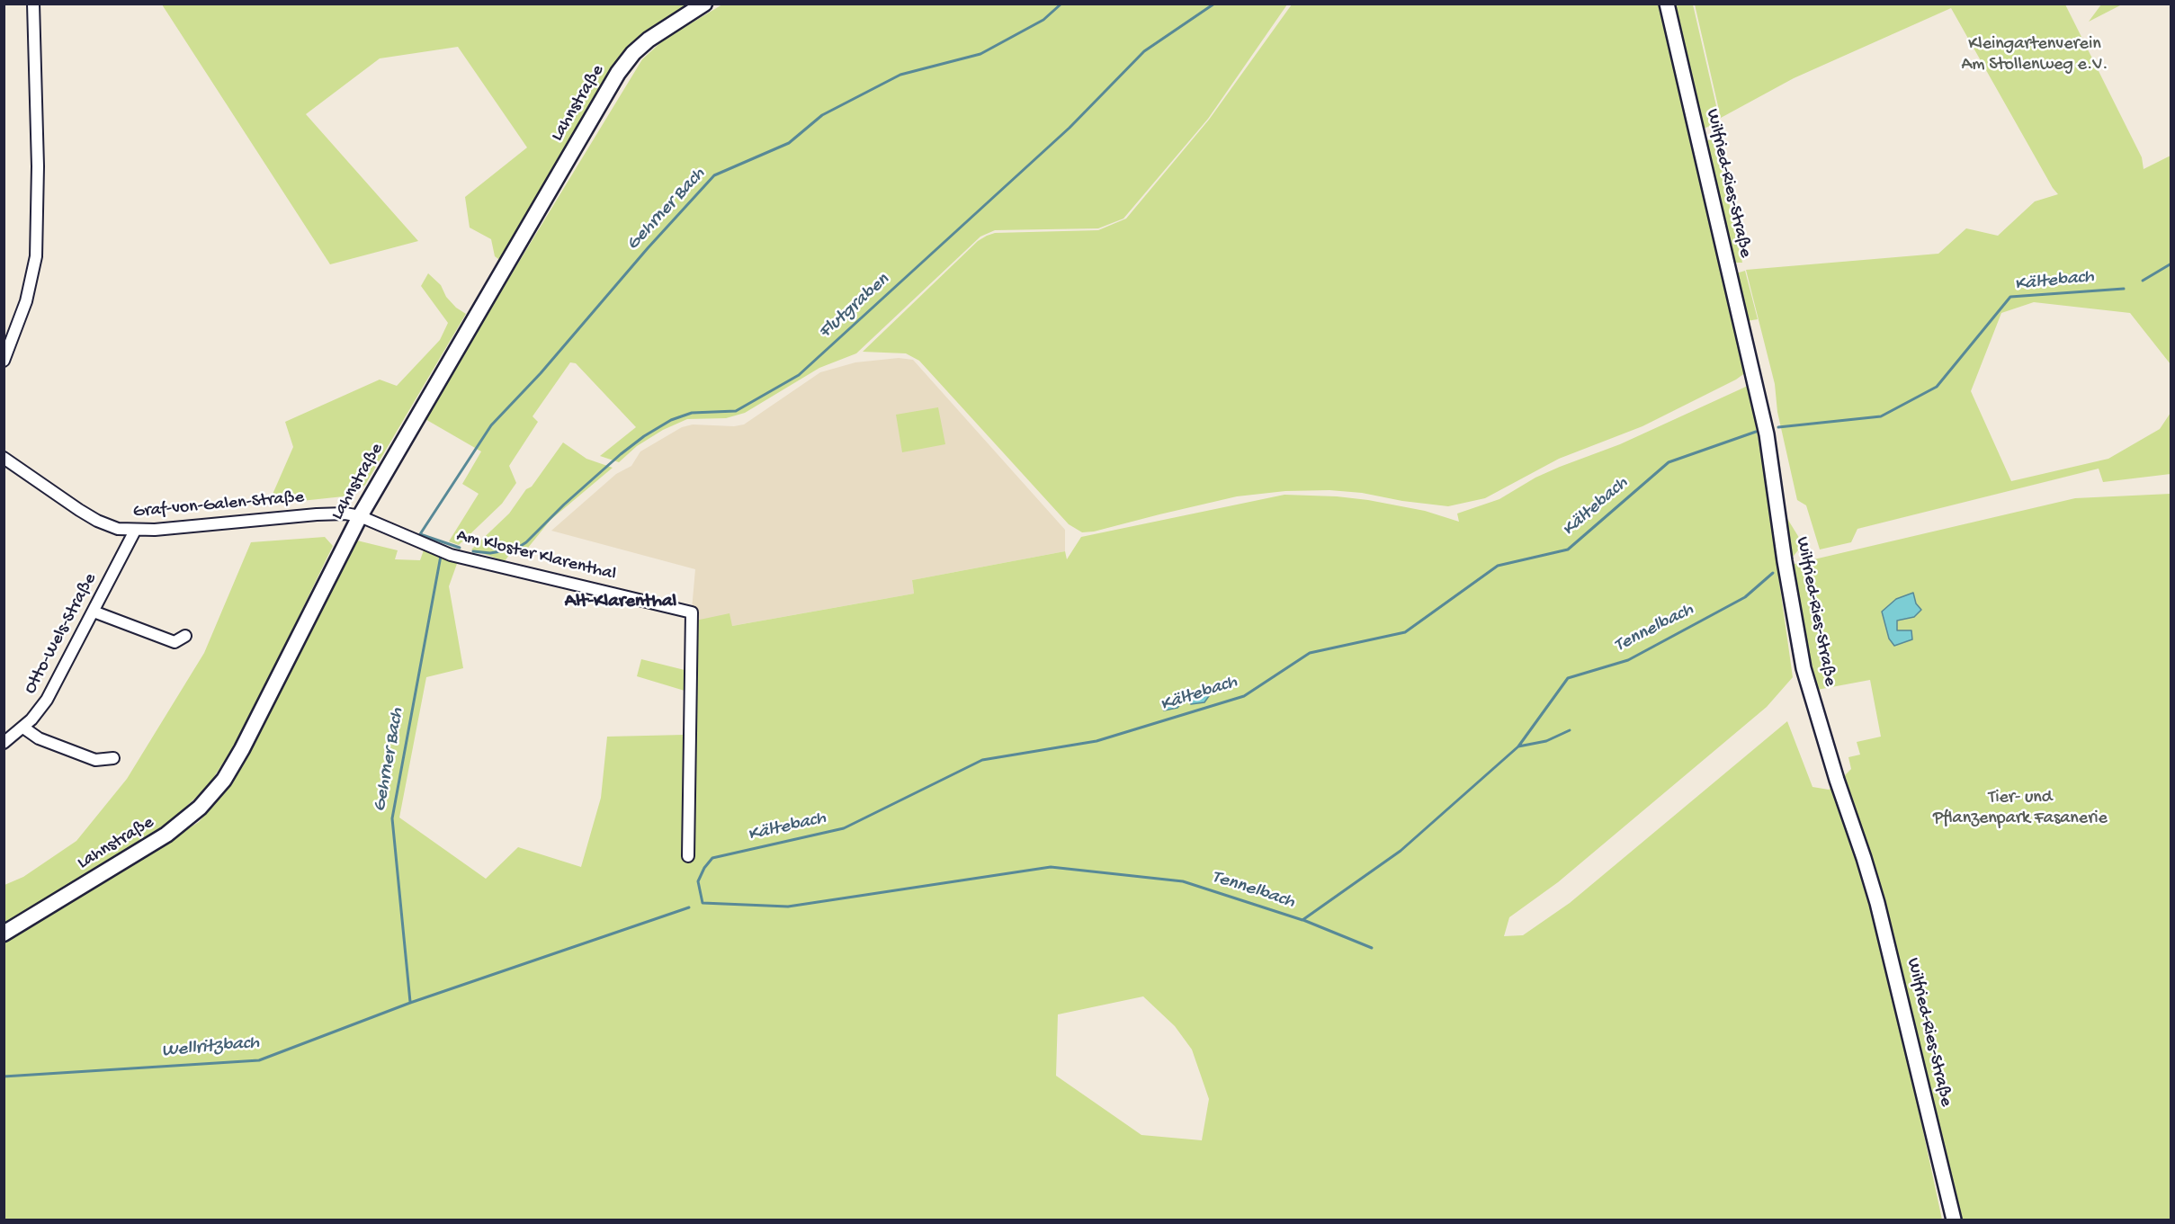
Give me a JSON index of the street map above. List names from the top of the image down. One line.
{"streets":{"main road":["Lahnstraße"],"street":["Wilfried-Ries-Straße","Graf-von-Galen-Straße","Am Kloster Klarenthal","Otto-Wels-Straße"]},"crossings":[["Lahnstraße","Graf-von-Galen-Straße"],["Lahnstraße","Am Kloster Klarenthal"],["Graf-von-Galen-Straße","Am Kloster Klarenthal"],["Graf-von-Galen-Straße","Otto-Wels-Straße"]],"districts":["Alt-Klarenthal"],"water":["Gehrner Bach","Kältebach","Flutgraben","Tennelbach","Wellritzbach"],"parks":["Kleingartenverein Am Stollenweg e.V.","Tier- und Pflanzenpark Fasanerie"]}
